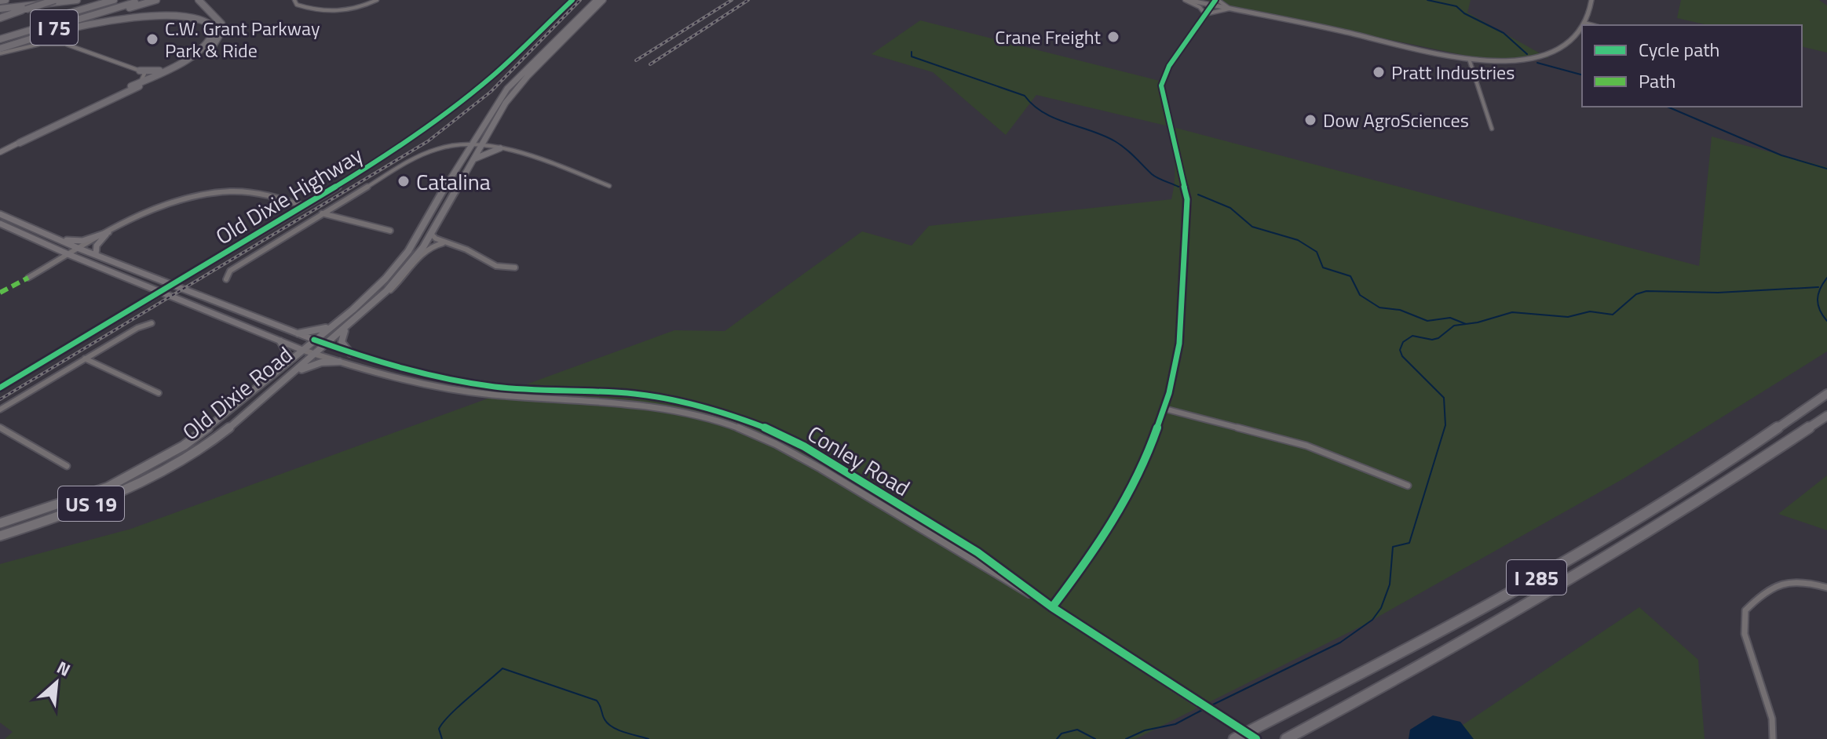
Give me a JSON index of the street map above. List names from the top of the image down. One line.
{"streets":{"highway":["I 75","I 285"],"main road":["Old Dixie Road","US 19"],"street":["Old Dixie Highway","Conley Road"]},"crossings":[["Old Dixie Road","Conley Road"]],"places":["Crane Freight","C.W. Grant Parkway Park & Ride","Pratt Industries","Dow AgroSciences","Catalina"],"legend":["Cycle path","Path"],"north":"top right"}
